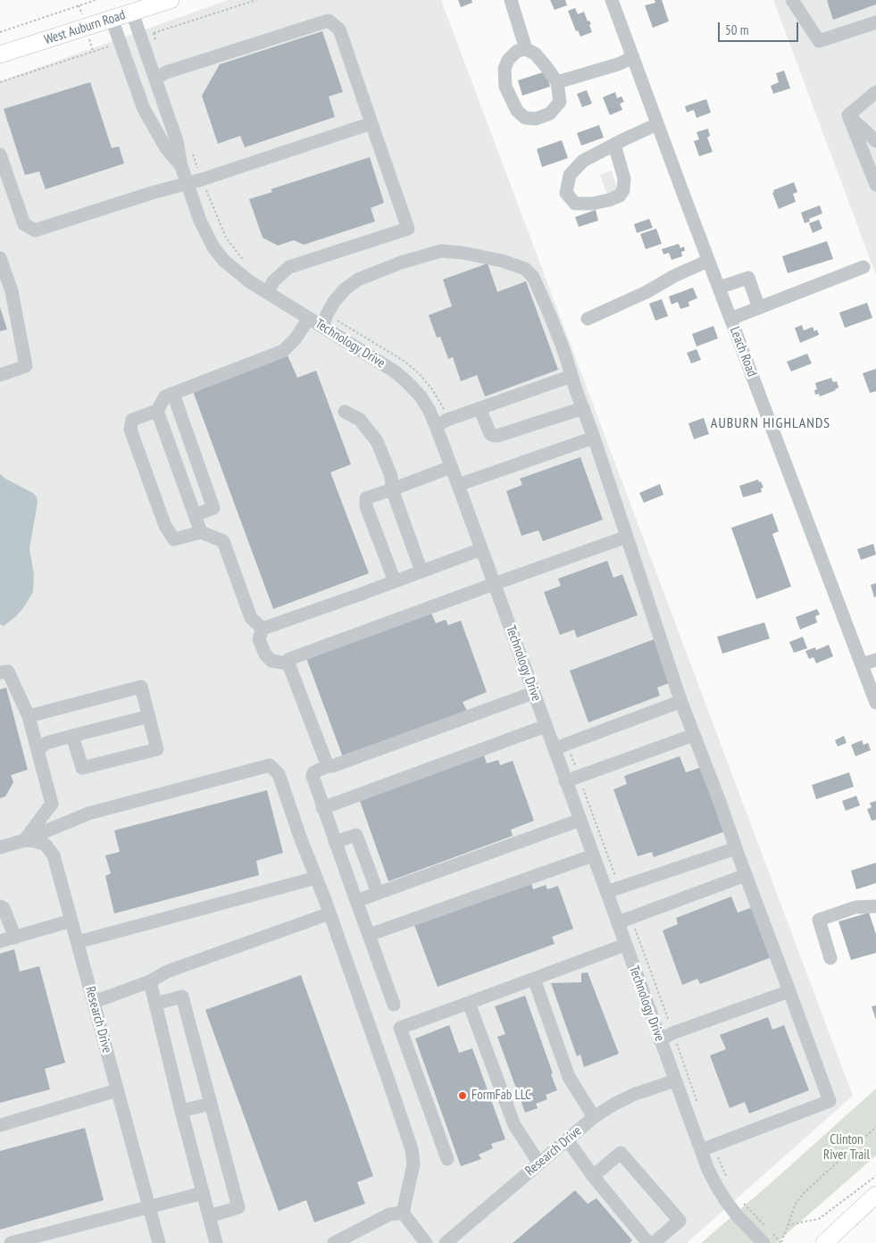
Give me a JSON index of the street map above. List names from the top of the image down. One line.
{"streets":{"main road":["West Auburn Road"],"street":["Technology Drive","Leach Road","Research Drive"]},"crossings":[["West Auburn Road","Technology Drive"],["Technology Drive","Research Drive"]],"districts":["AUBURN HIGHLANDS"],"parks":["Clinton River Trail"],"places":["FormFab LLC"],"scale_bar":"50 m"}
